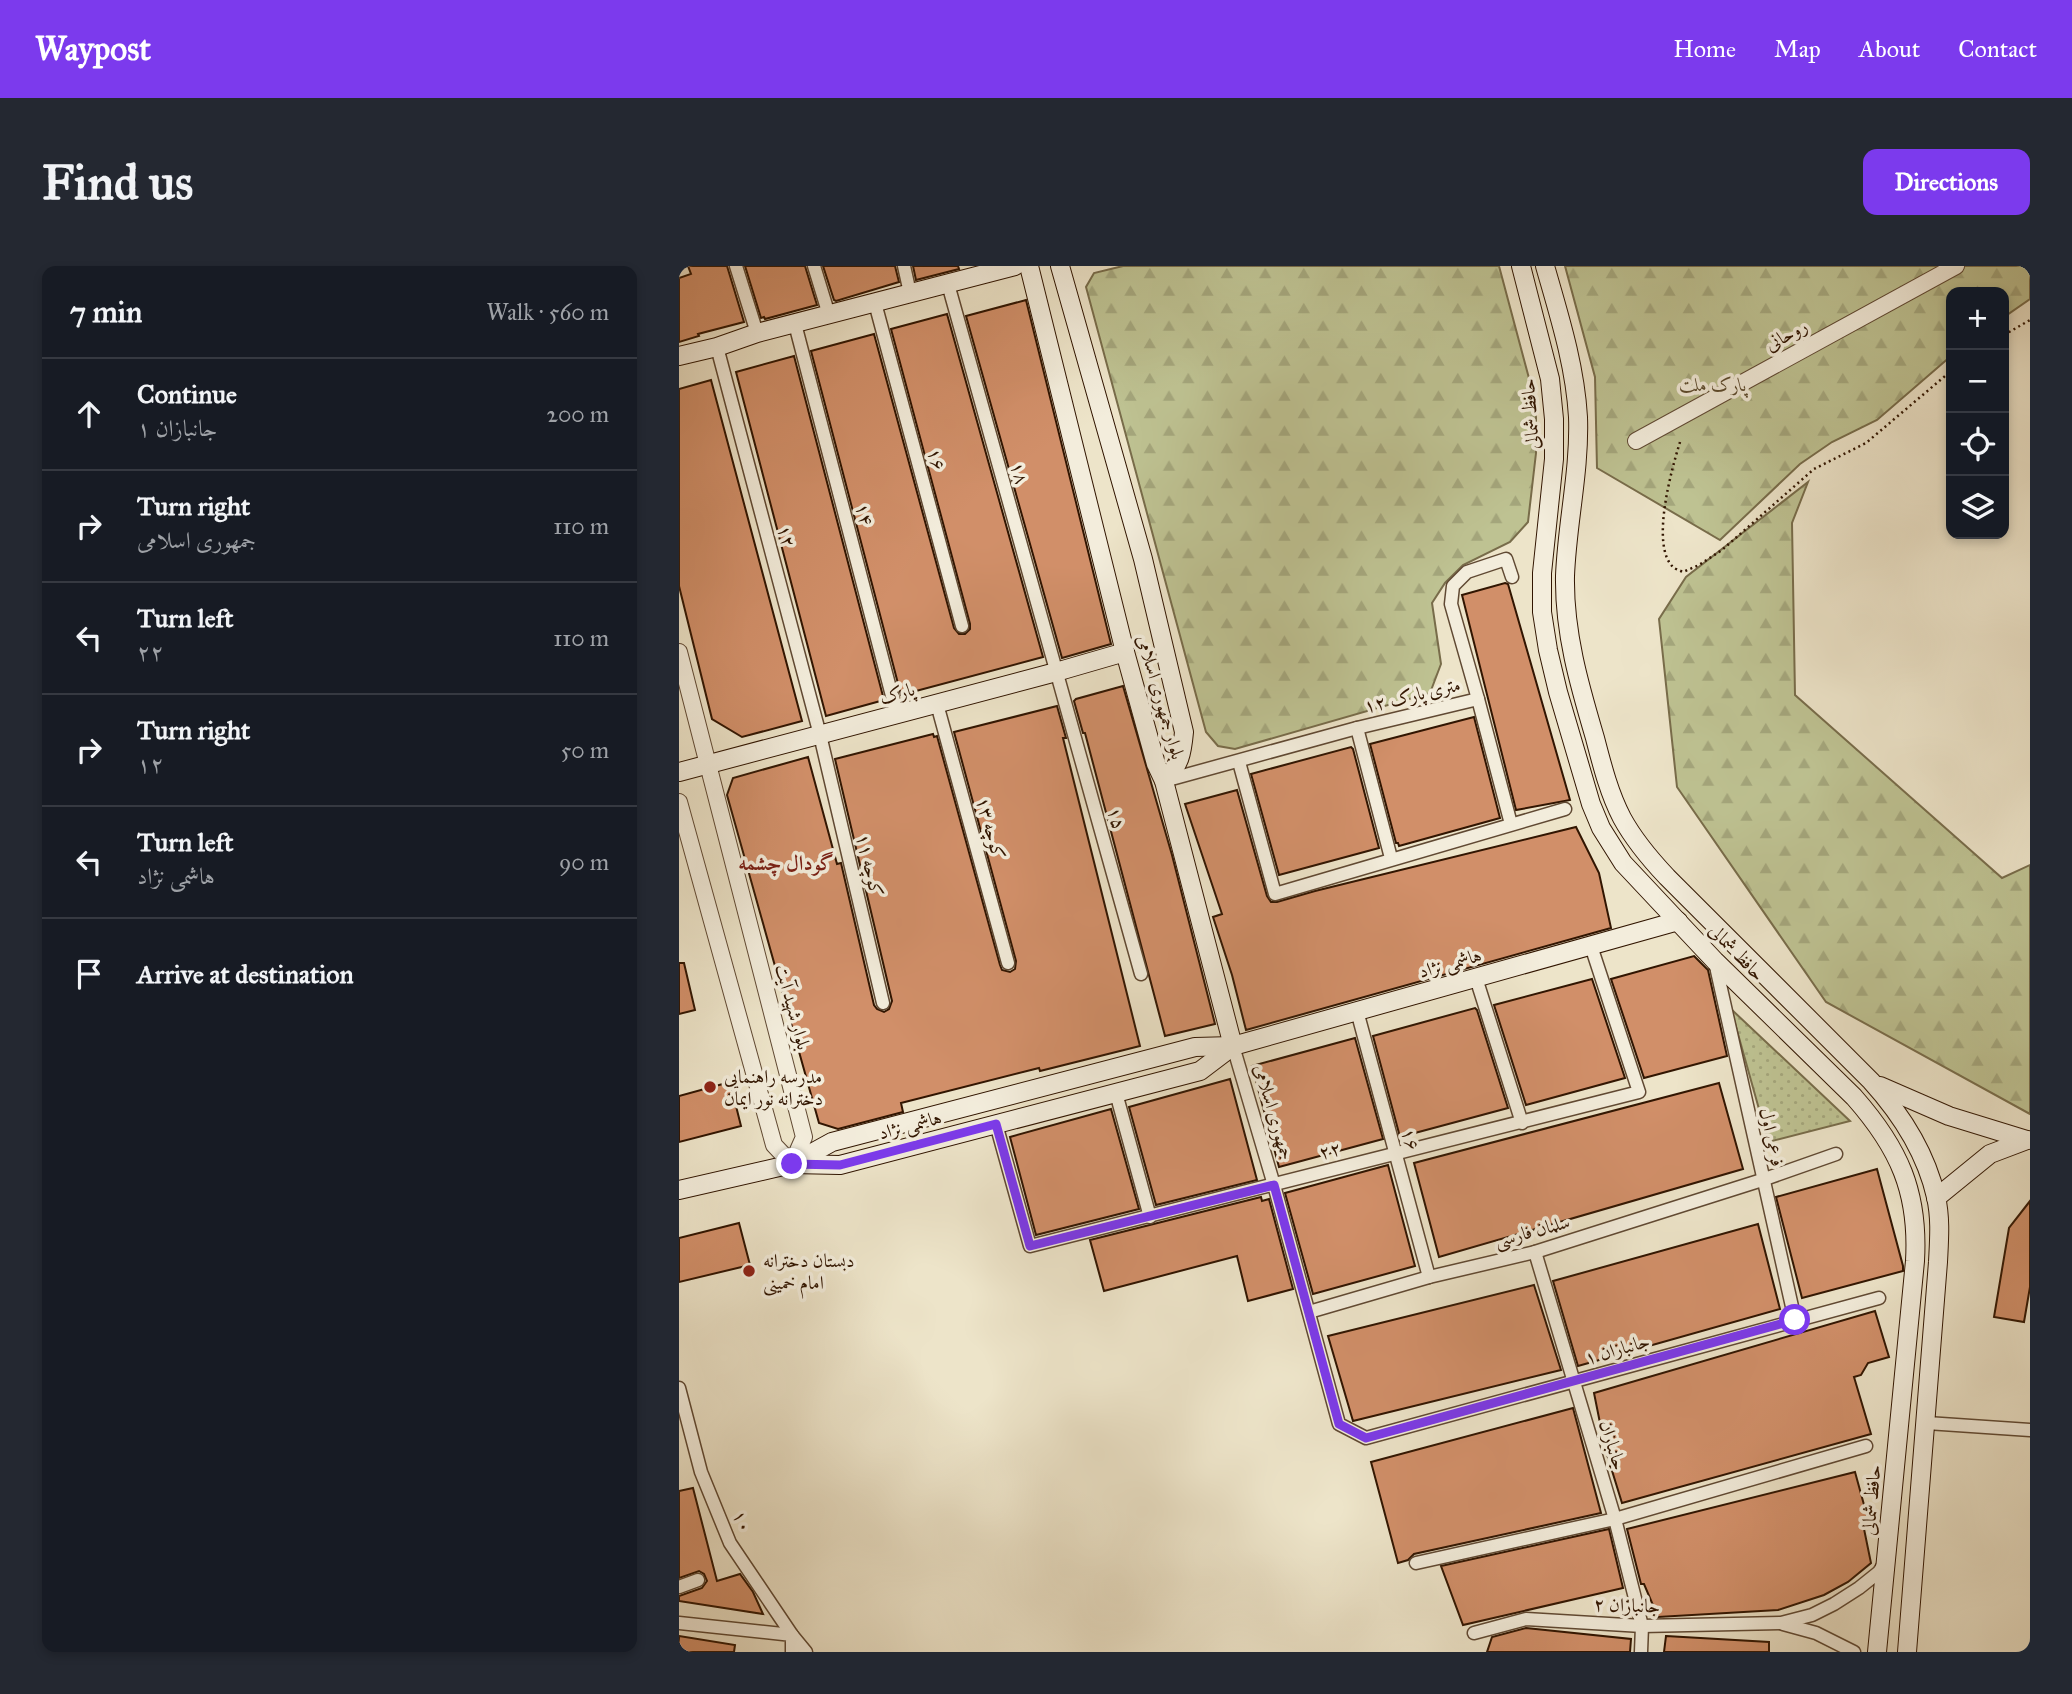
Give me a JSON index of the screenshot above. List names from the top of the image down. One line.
{"streets":{"main road":["حافظ شمالی","پارک","بلوار جمهوری اسلامی","هاشمی نژاد","جمهوری اسلامی"],"street":["روحانی","۱۶","۱۸","۱۴","۱۲","۱۲ متری پارک","۱۵","کوچه ۱۳","کوچه ۱۱","بلوار شهید آیت","فرعی اول","۲۲","سلمان فارسی","جانبازان ۱","جانبازان","۱۰","جانبازان ۲"]},"crossings":[["حافظ شمالی","هاشمی نژاد"],["حافظ شمالی","فرعی اول"],["۱۶","هاشمی نژاد"],["۱۶","۲۲"],["۱۶","سلمان فارسی"],["۱۸","پارک"],["۱۸","۱۵"],["۱۴","پارک"],["۱۲","پارک"],["۱۲","کوچه ۱۱"],["پارک","بلوار جمهوری اسلامی"],["پارک","۱۵"],["پارک","کوچه ۱۳"],["پارک","کوچه ۱۱"],["پارک","بلوار شهید آیت"],["۱۲ متری پارک","بلوار جمهوری اسلامی"],["۱۲ متری پارک","جمهوری اسلامی"],["بلوار جمهوری اسلامی","جمهوری اسلامی"],["هاشمی نژاد","بلوار شهید آیت"],["هاشمی نژاد","جمهوری اسلامی"],["هاشمی نژاد","۲۲"],["جمهوری اسلامی","۲۲"],["جمهوری اسلامی","سلمان فارسی"],["جمهوری اسلامی","جانبازان ۱"],["فرعی اول","سلمان فارسی"],["فرعی اول","جانبازان ۱"],["سلمان فارسی","جانبازان"],["جانبازان ۱","جانبازان"],["جانبازان","جانبازان ۲"]],"districts":["گودال چشمه"],"parks":["پارک ملت"],"places":["مدرسه راهنمایی دخترانه نور ایمان","دبستان دخترانه امام خمینی"],"page":{"header":"Waypost","nav":["Home","Map","About","Contact"],"buttons":"Directions","title":"Find us","heading":["7 min","Walk · 560 m"],"map_buttons":["+","−"],"list":[["Continue","جانبازان ۱","200 m"],["Turn right","جمهوری اسلامی","110 m"],["Turn left","۲۲","110 m"],["Turn right","۱۲","50 m"],["Turn left","هاشمی نژاد","90 m"],"Arrive at destination"]}}
